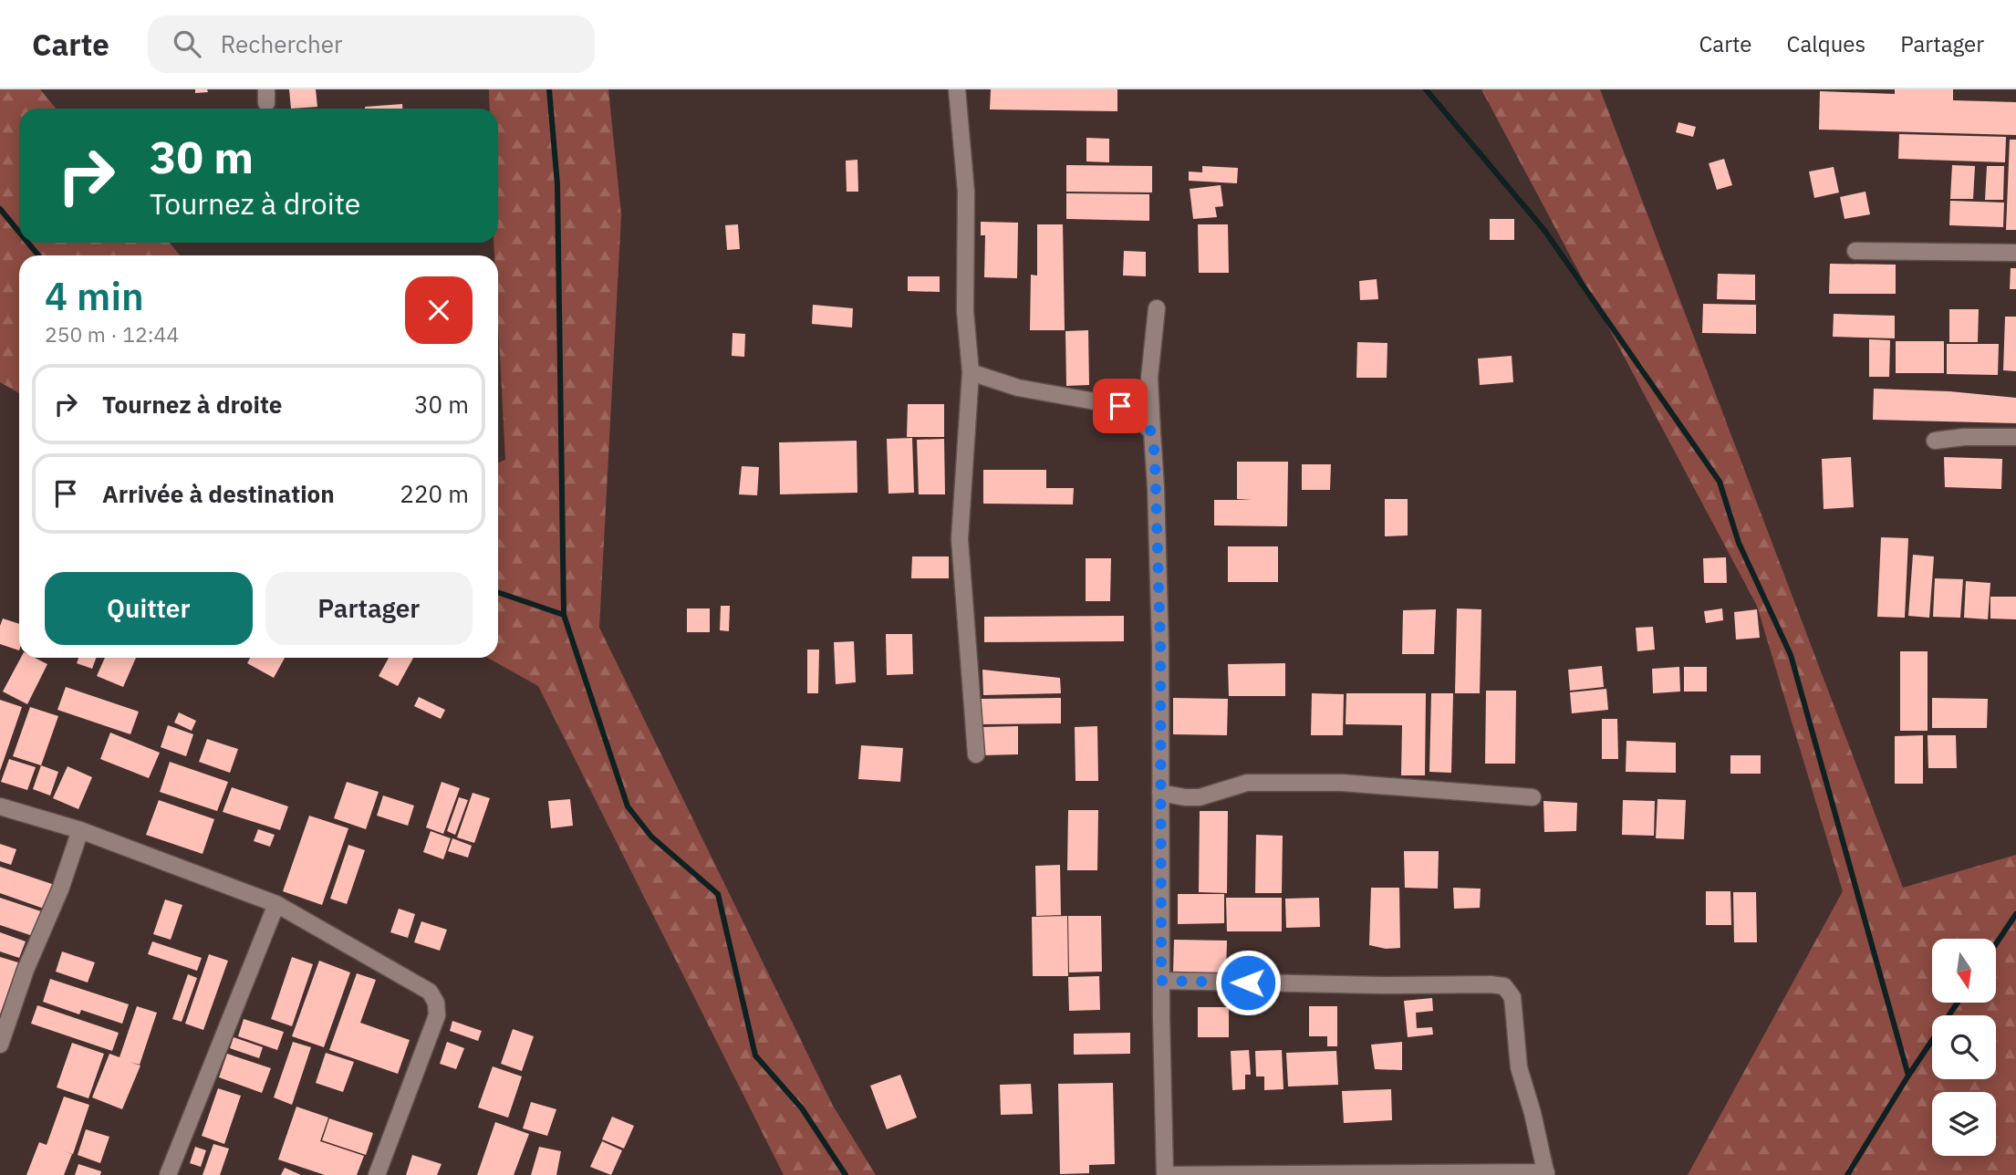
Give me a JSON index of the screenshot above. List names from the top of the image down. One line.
{"north":"bottom","page":{"header":"Carte","search":"Rechercher","nav":["Carte","Calques","Partager"],"turn":["30 m","Tournez à droite"],"heading":["4 min","250 m · 12:44"],"list":[{"name":"Tournez à droite","value":"30 m"},{"name":"Arrivée à destination","value":"220 m"}],"buttons":["Quitter","Partager"]}}
